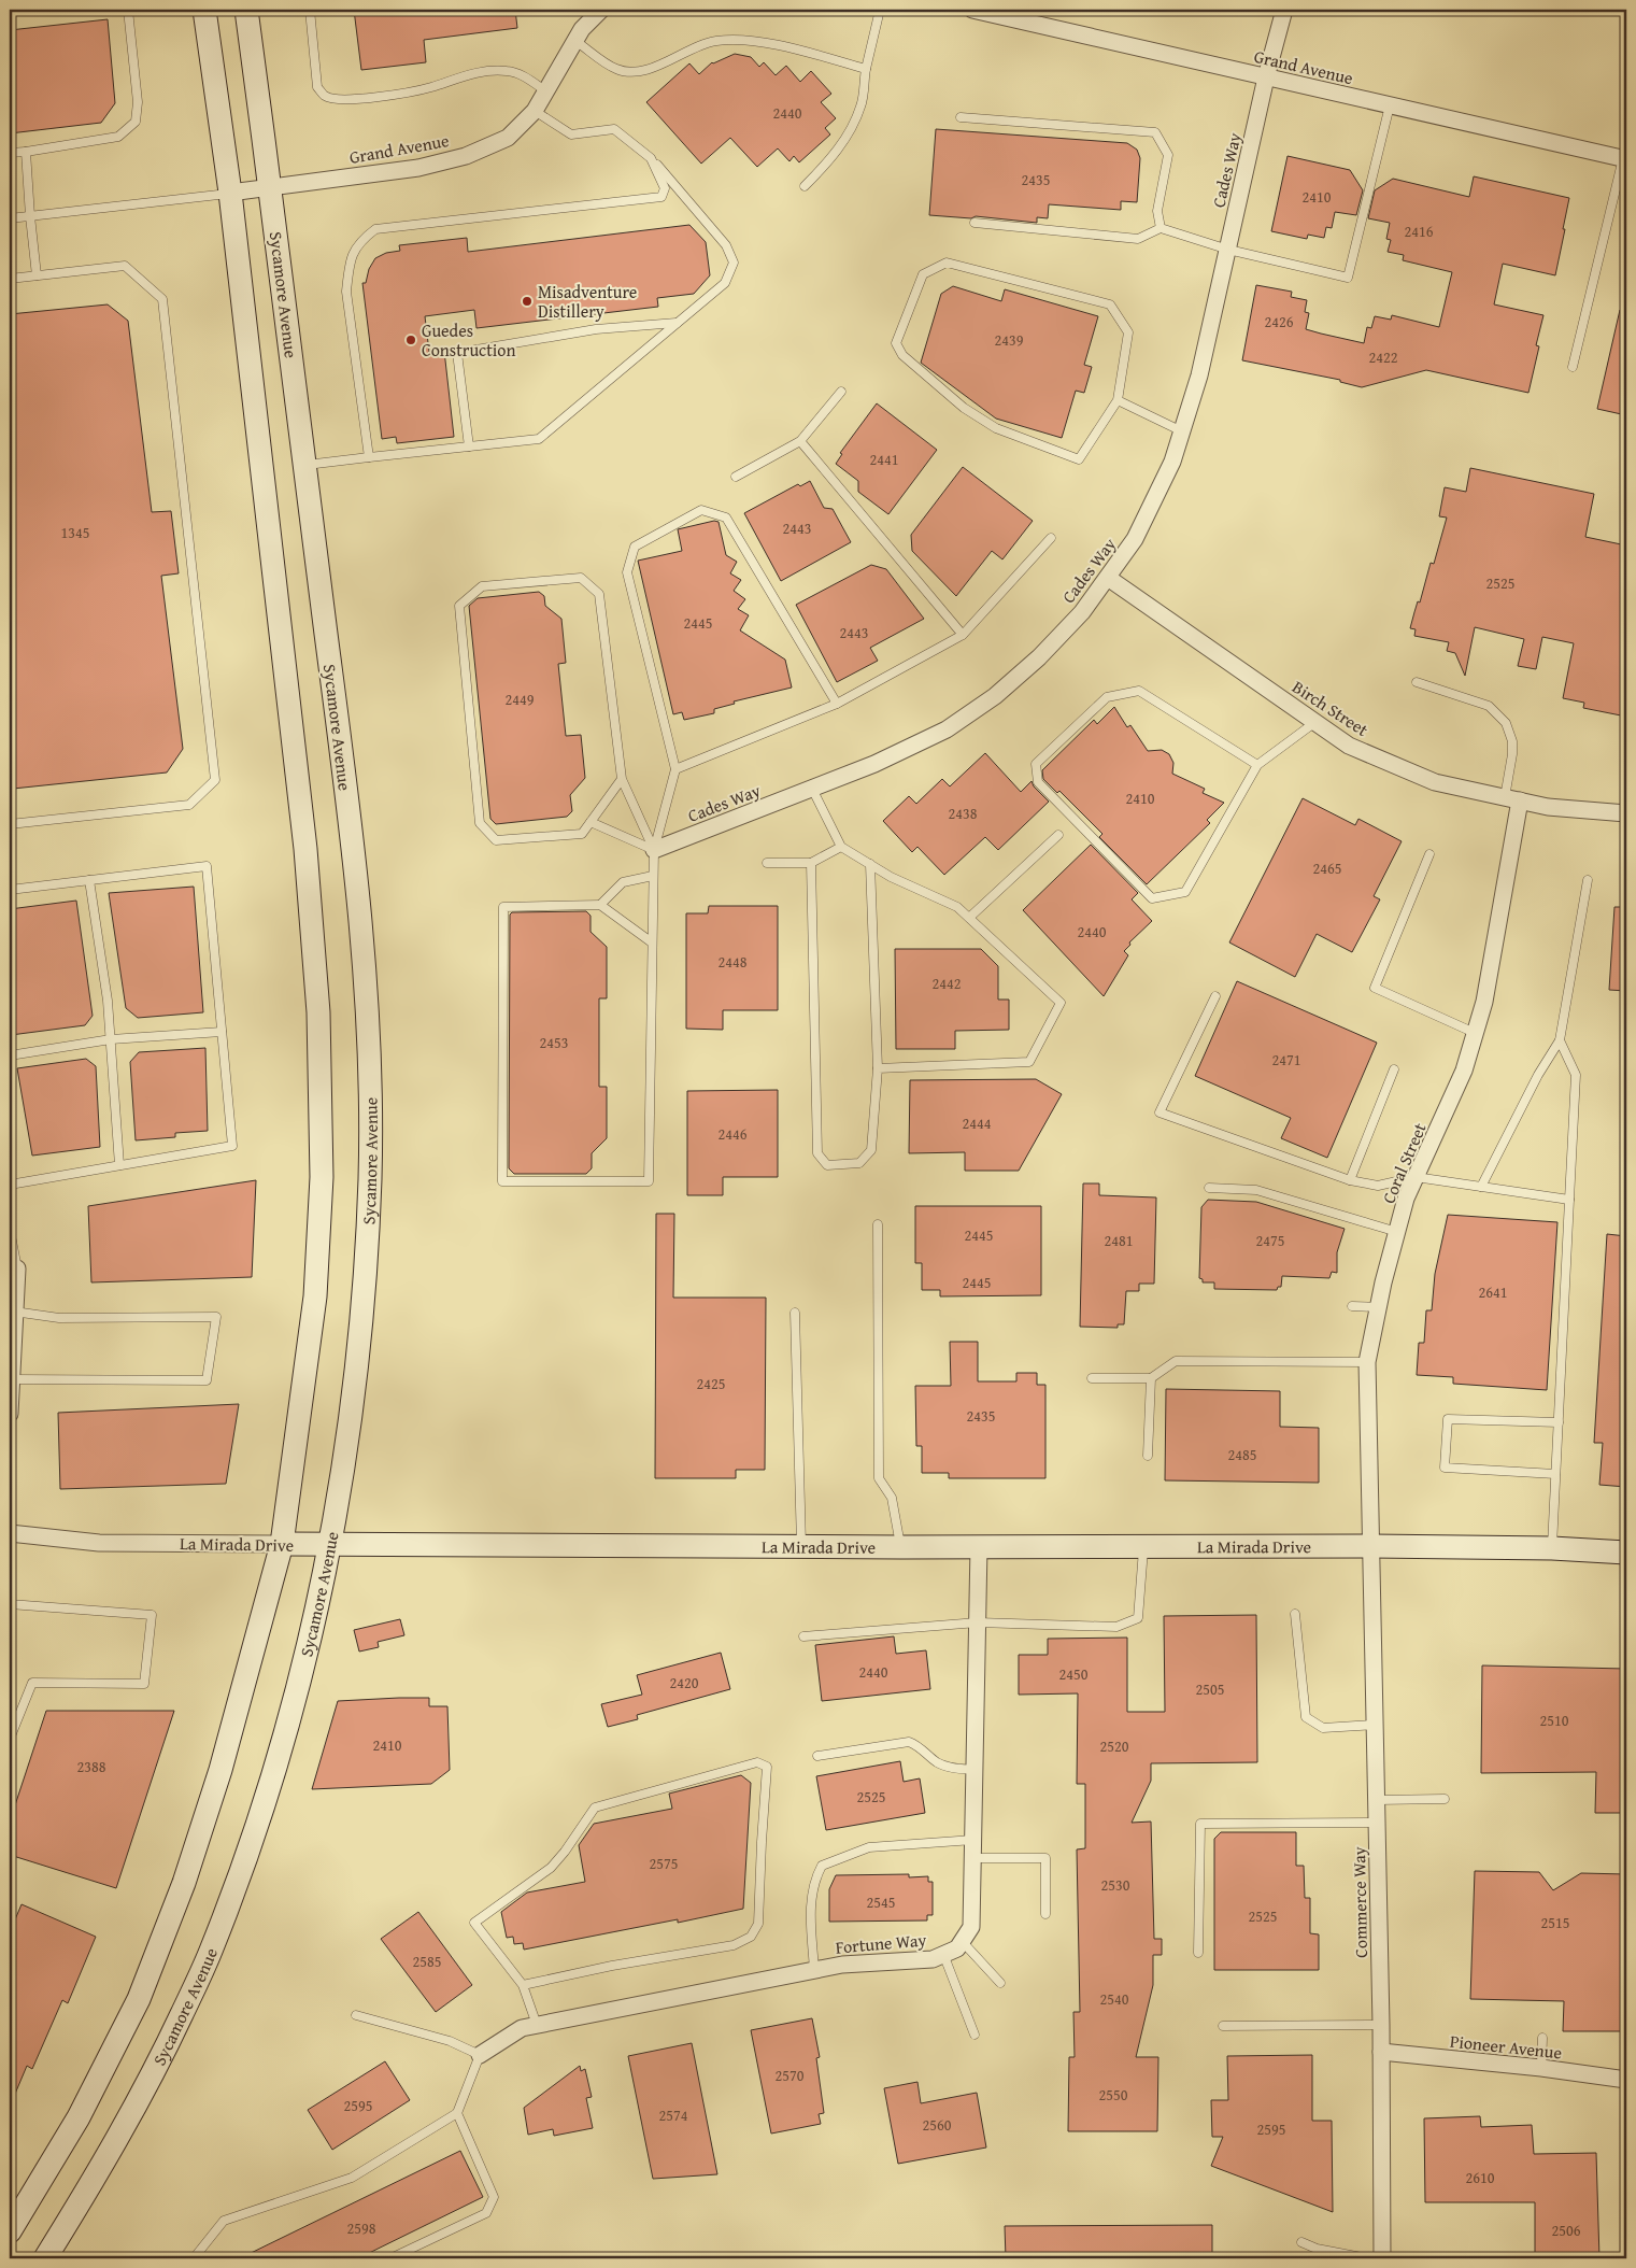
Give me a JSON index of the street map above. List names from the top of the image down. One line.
{"streets":{"main road":["Sycamore Avenue","La Mirada Drive"],"street":["Grand Avenue","Cades Way","Birch Street","Coral Street","Commerce Way","Fortune Way","Pioneer Avenue"]},"crossings":[["Grand Avenue","Cades Way"],["Grand Avenue","Sycamore Avenue"],["Cades Way","Birch Street"],["Sycamore Avenue","La Mirada Drive"],["Birch Street","Coral Street"],["Coral Street","La Mirada Drive"],["Coral Street","Commerce Way"],["La Mirada Drive","Commerce Way"],["Commerce Way","Pioneer Avenue"]],"places":["Misadventure Distillery","Guedes Construction"],"house_numbers":["2440","2435","2410","2416","2426","2439","2422","2441","2443","1345","2525","2445","2443","2449","2410","2438","2465","2440","2448","2442","2453","2471","2444","2446","2445","2481","2475","2445","2641","2425","2435","2485","2440","2450","2420","2505","2510","2410","2520","2388","2525","2575","2530","2545","2525","2515","2585","2540","2570","2550","2595","2574","2560","2595","2610","2598","2506"]}
